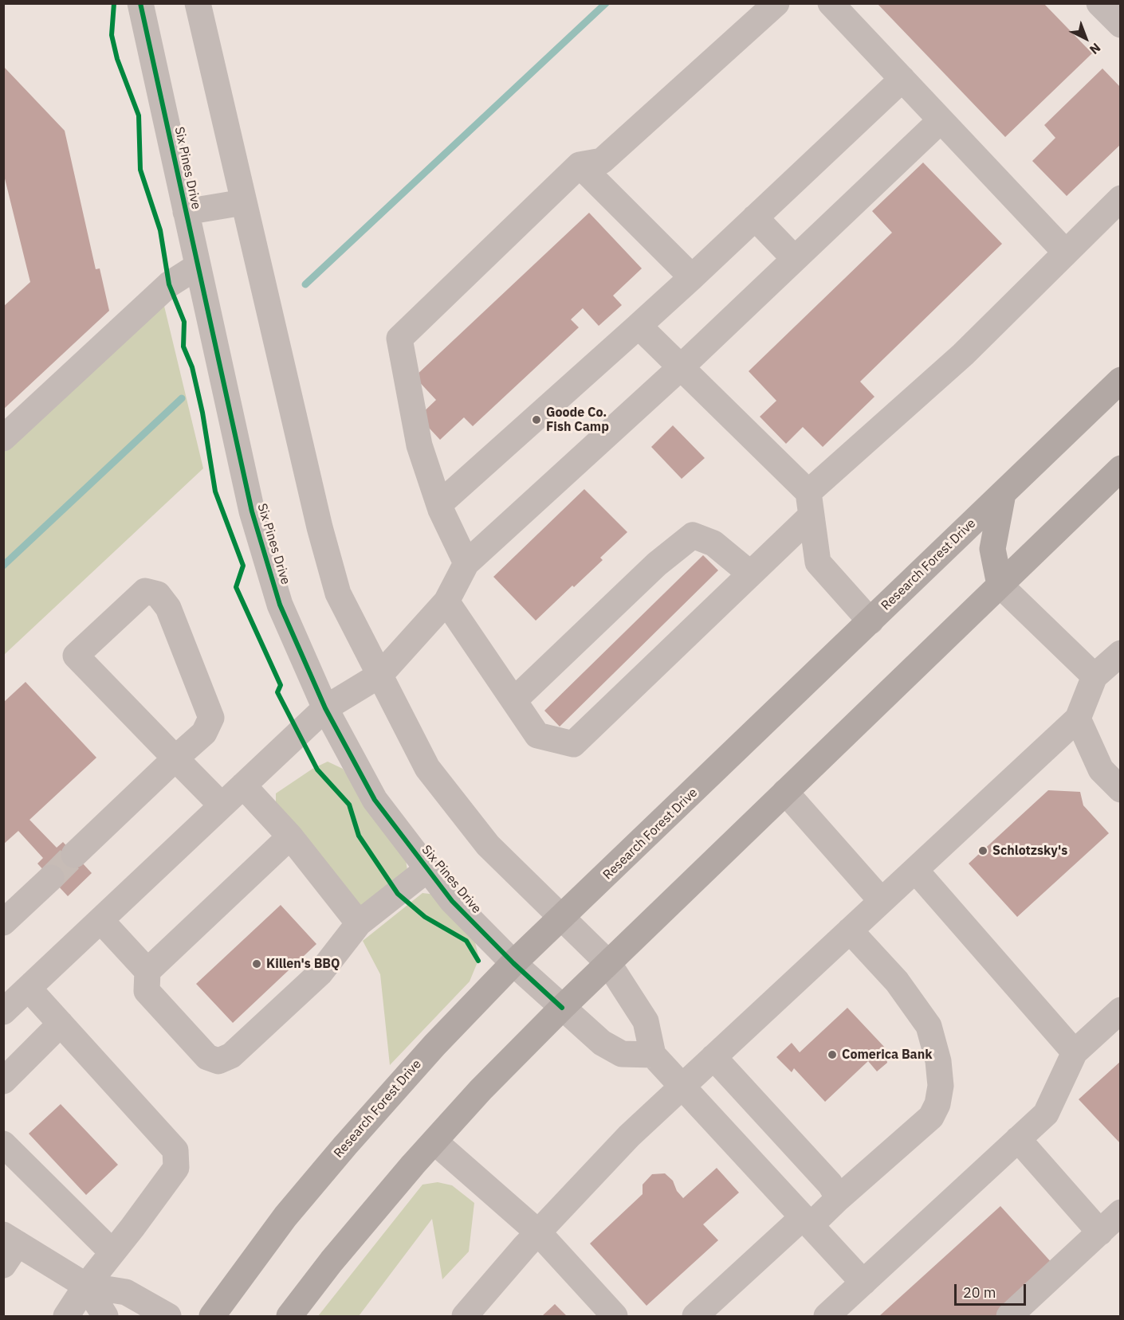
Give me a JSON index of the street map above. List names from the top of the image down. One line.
{"streets":{"main road":["Research Forest Drive"],"street":["Six Pines Drive"]},"crossings":[["Six Pines Drive","Research Forest Drive"]],"places":["Goode Co. Fish Camp","Schlotzsky's","Killen's BBQ","Comerica Bank"],"scale_bar":"20 m","north":"bottom right"}
